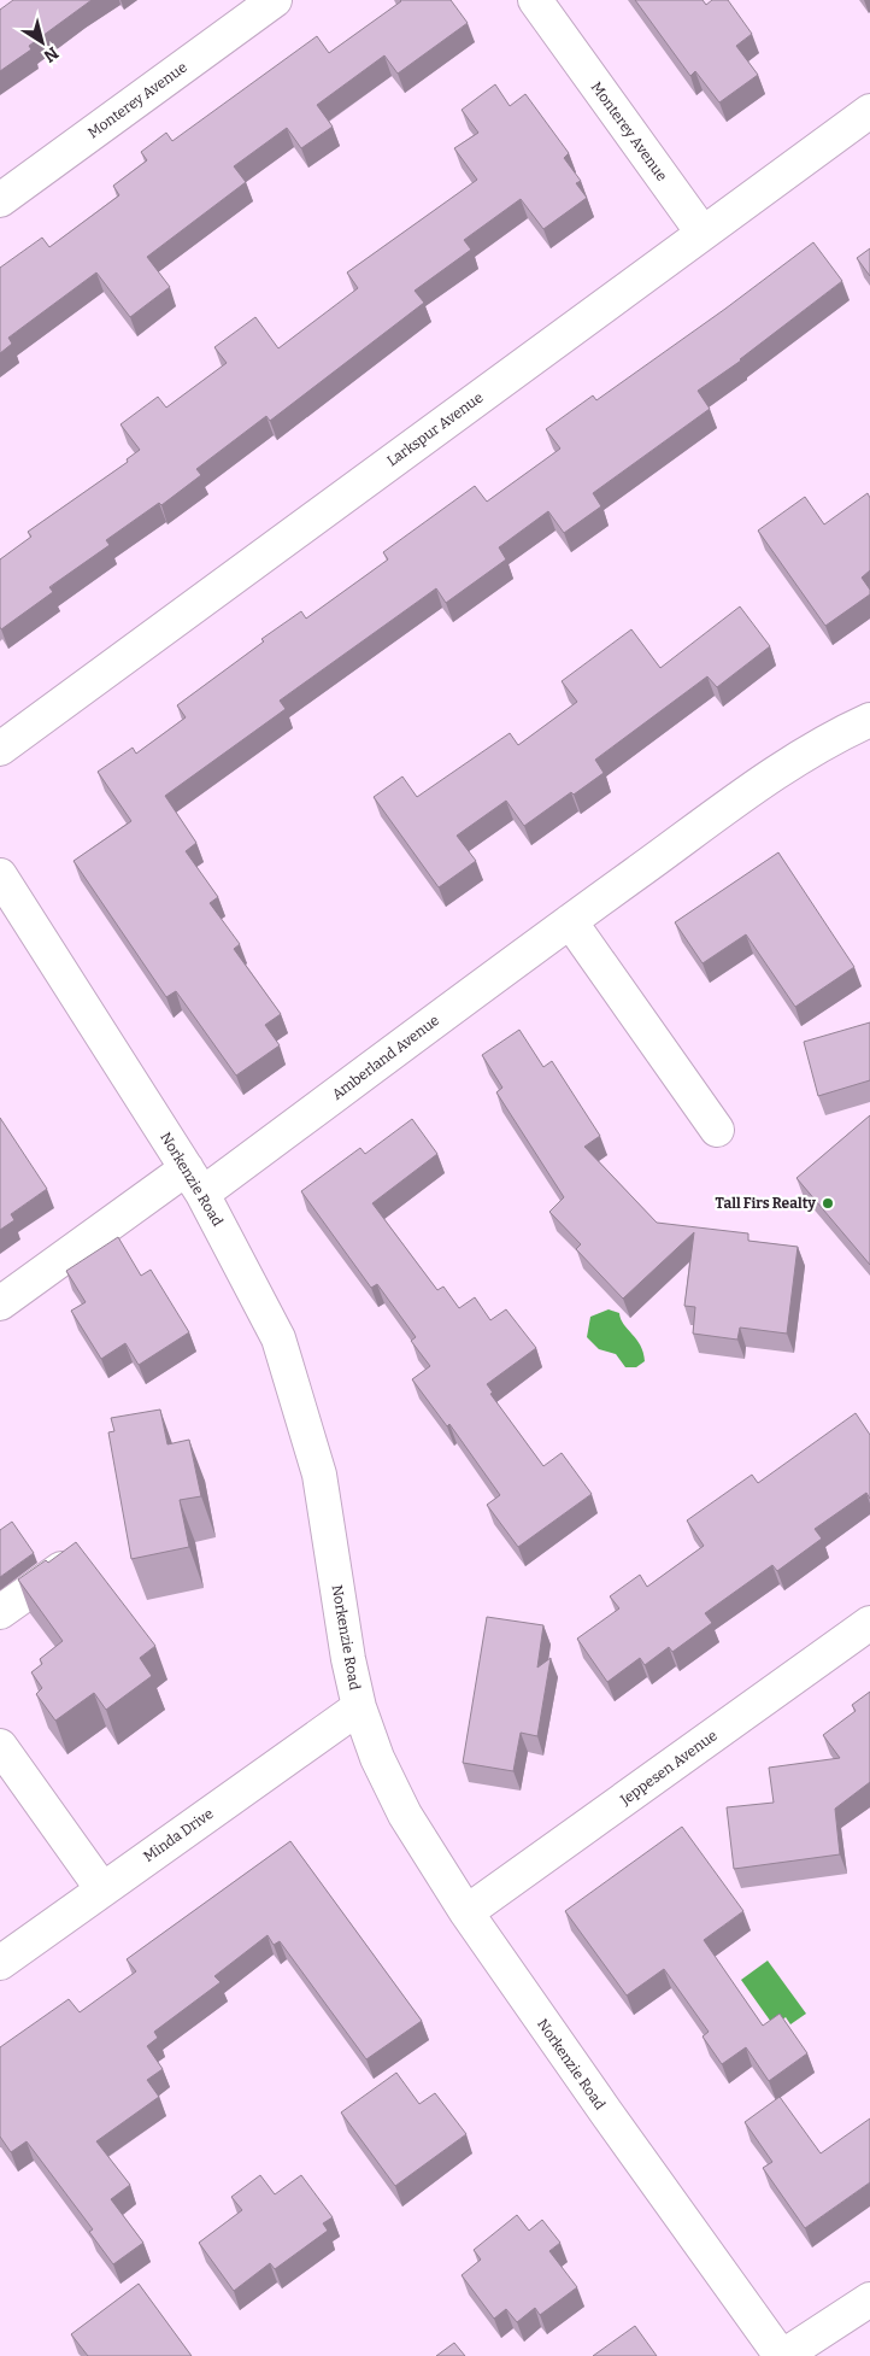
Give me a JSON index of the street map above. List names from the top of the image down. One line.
{"streets":{"street":["Monterey Avenue","Larkspur Avenue","Amberland Avenue","Norkenzie Road","Jeppesen Avenue","Minda Drive"]},"crossings":[["Monterey Avenue","Larkspur Avenue"],["Amberland Avenue","Norkenzie Road"],["Norkenzie Road","Jeppesen Avenue"],["Norkenzie Road","Minda Drive"]],"places":["Tall Firs Realty"],"north":"bottom right"}
